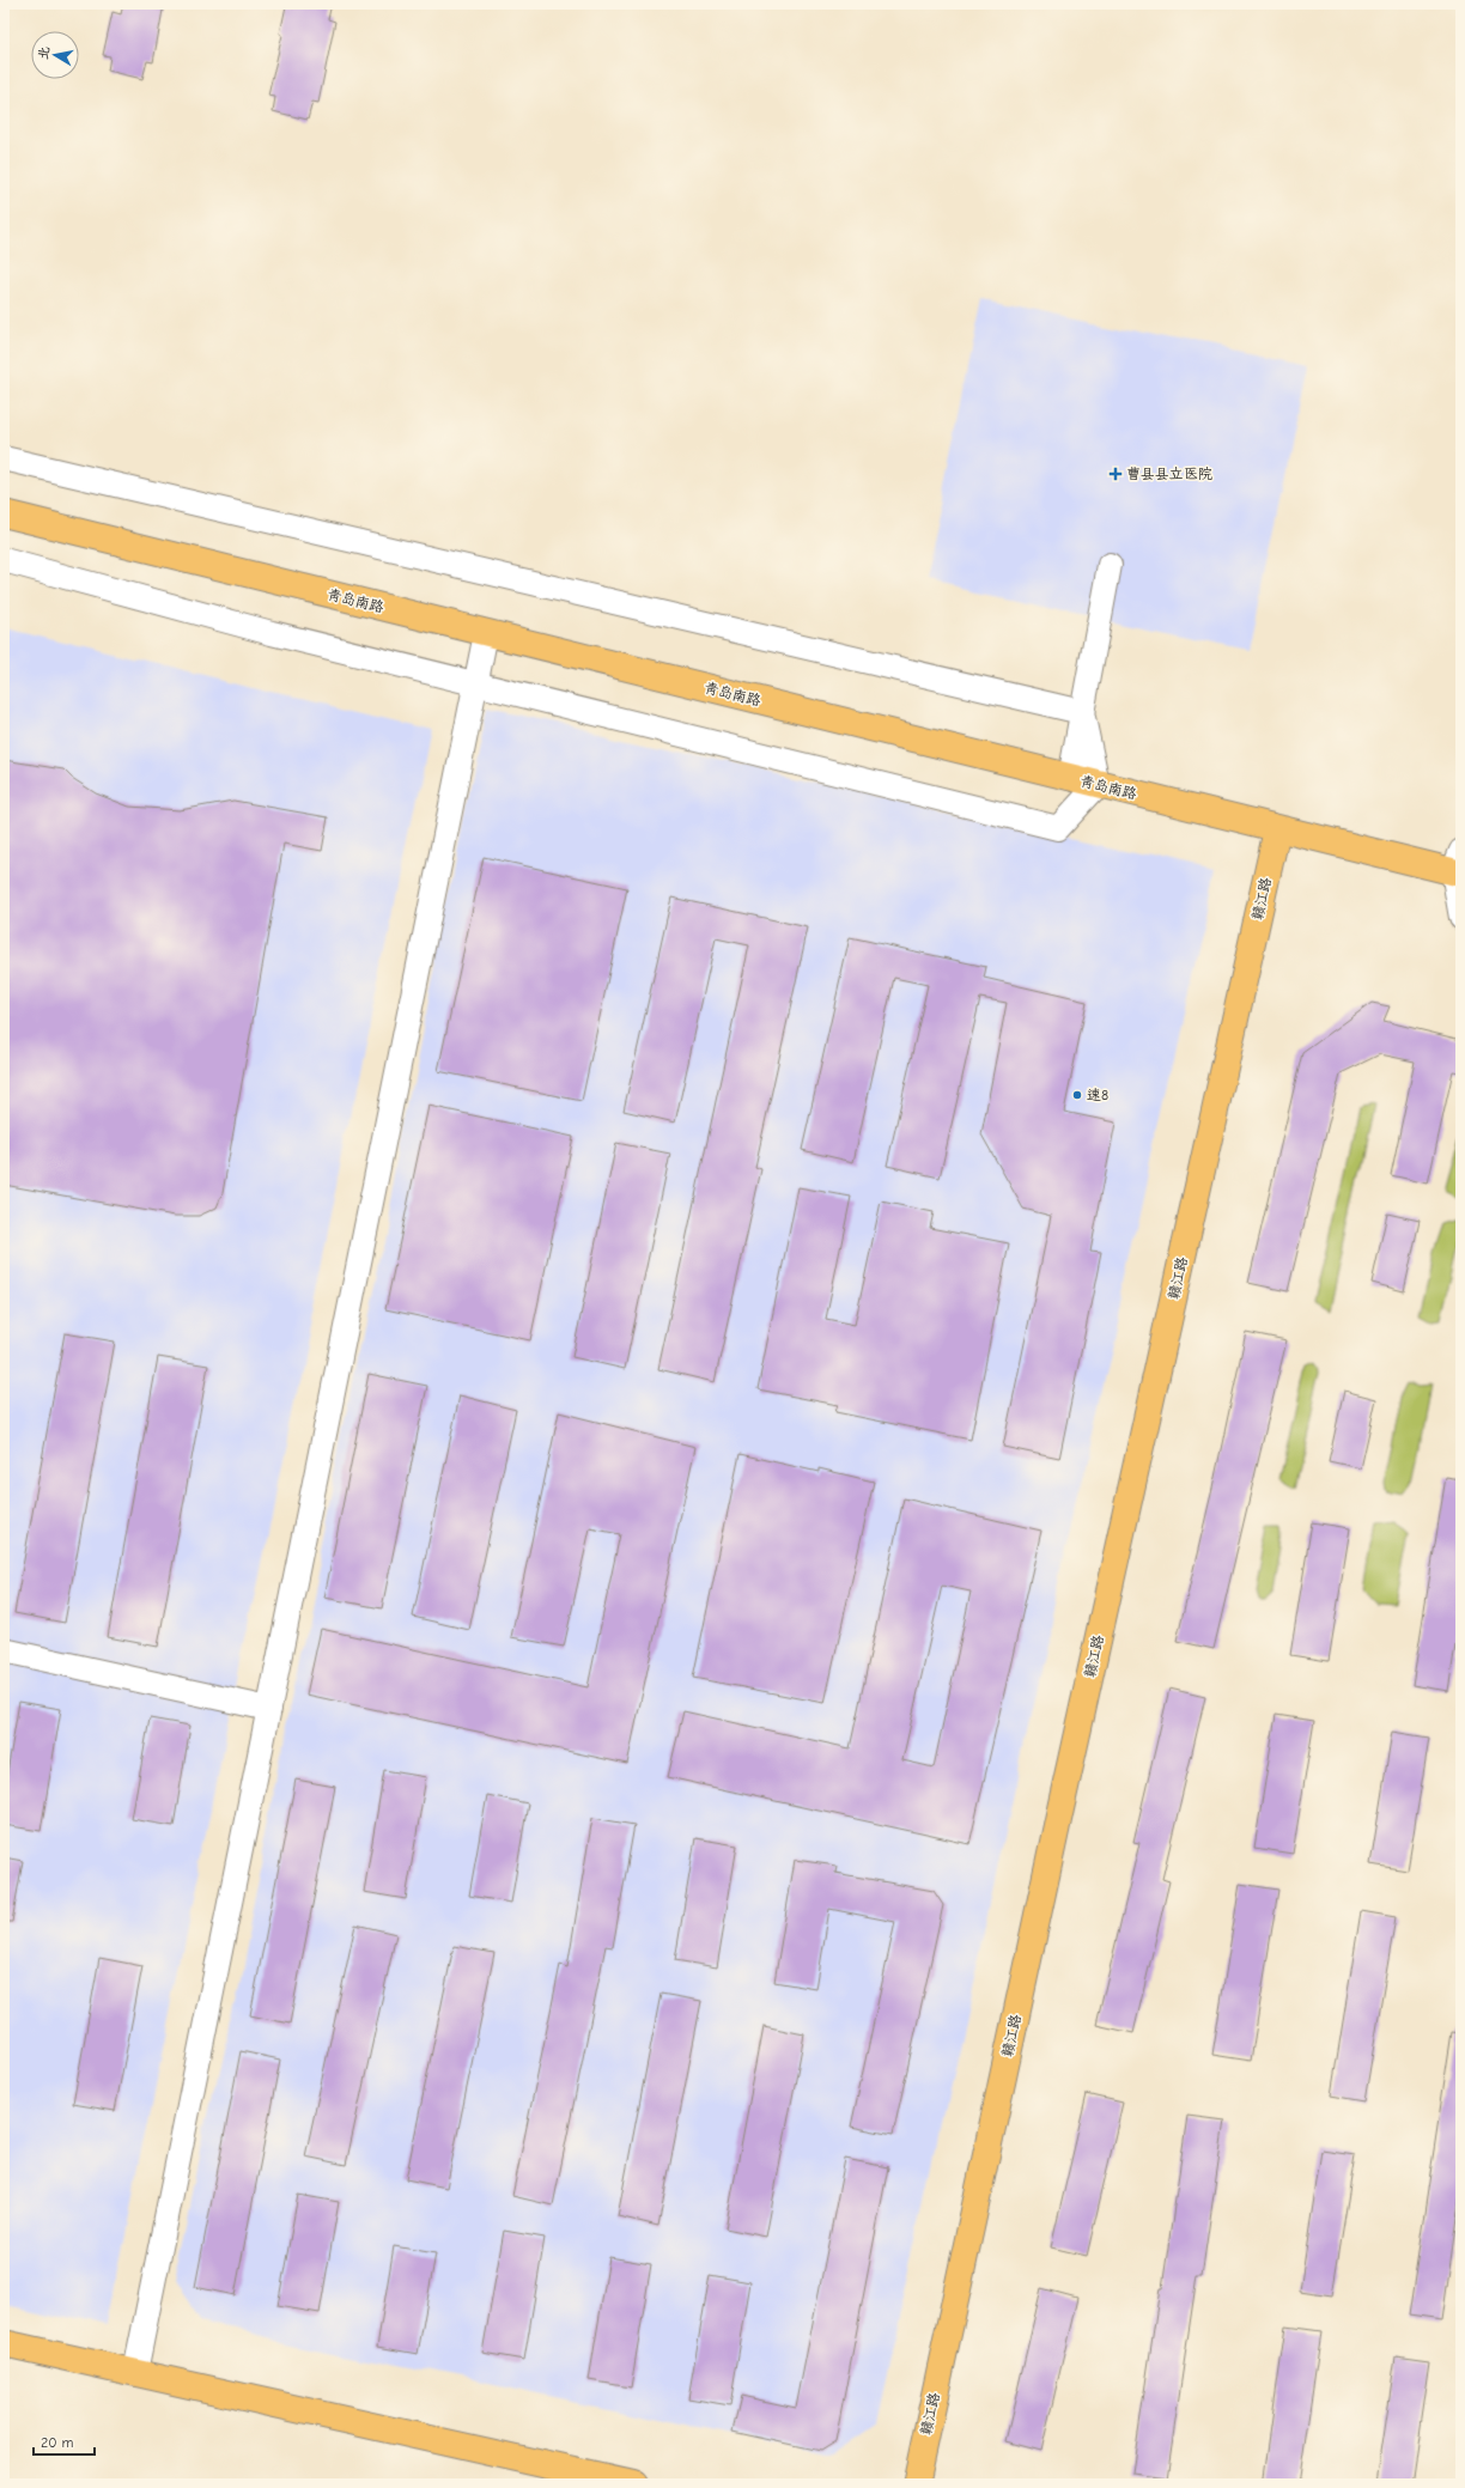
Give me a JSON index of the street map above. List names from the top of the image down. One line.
{"streets":{"main road":["青岛南路","赣江路"]},"crossings":[["青岛南路","赣江路"]],"places":{"health":["曹县县立医院"],"other":["速8"]},"scale_bar":"20 m","north":"left"}
